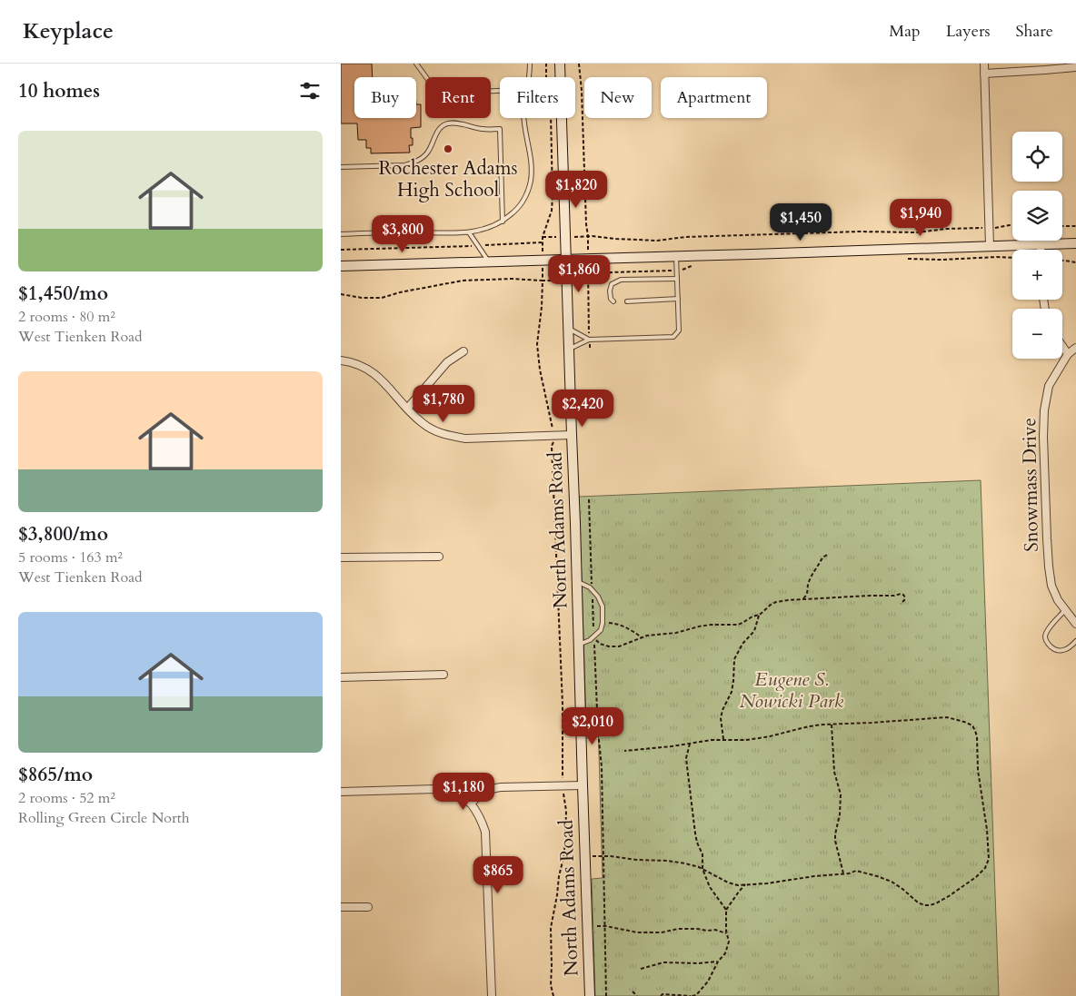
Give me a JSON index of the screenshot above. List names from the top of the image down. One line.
{"streets":{"street":["Snowmass Drive","North Adams Road"]},"parks":["Eugene S. Nowicki Park"],"places":["Rochester Adams High School"],"page":{"header":"Keyplace","nav":["Map","Layers","Share"],"heading":"10 homes","chip":["Buy","Rent","Filters","New","Apartment"],"list":[{"name":"$1,450/mo","note":"2 rooms · 80 m² · West Tienken Road"},{"name":"$3,800/mo","note":"5 rooms · 163 m² · West Tienken Road"},{"name":"$865/mo","note":"2 rooms · 52 m² · Rolling Green Circle North"}],"map_buttons":["+","−"],"price":["$1,820","$1,940","$1,450","$3,800","$1,860","$1,780","$2,420","$2,010","$1,180","$865"]}}
